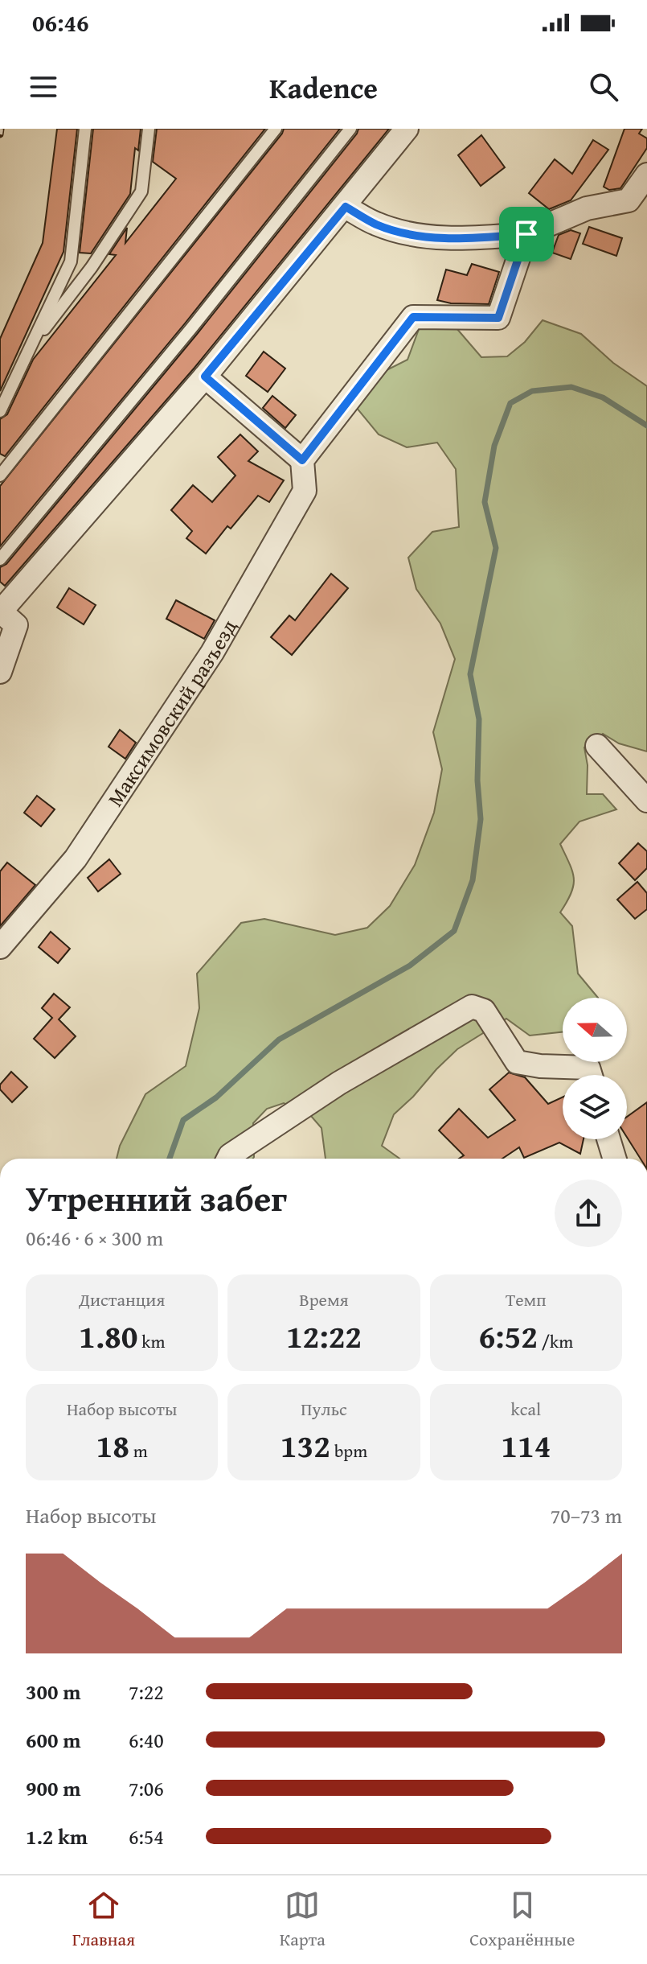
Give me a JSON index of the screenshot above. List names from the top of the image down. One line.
{"streets":{"street":["Максимовский разъезд"]},"north":"left","page":{"status":"06:46","header":"Kadence","heading":["Утренний забег","06:46 · 6 × 300 m"],"stats":[["Дистанция","1.80 km"],["Время","12:22"],["Темп","6:52 /km"],["Набор высоты","18 m"],["Пульс","132 bpm"],["kcal","114"]],"chart":["Набор высоты","70–73 m"],"list":[{"name":"300 m","note":"7:22"},{"name":"600 m","note":"6:40"},{"name":"900 m","note":"7:06"},{"name":"1.2 km","note":"6:54"}],"tabs":["Главная","Карта","Сохранённые"]}}
